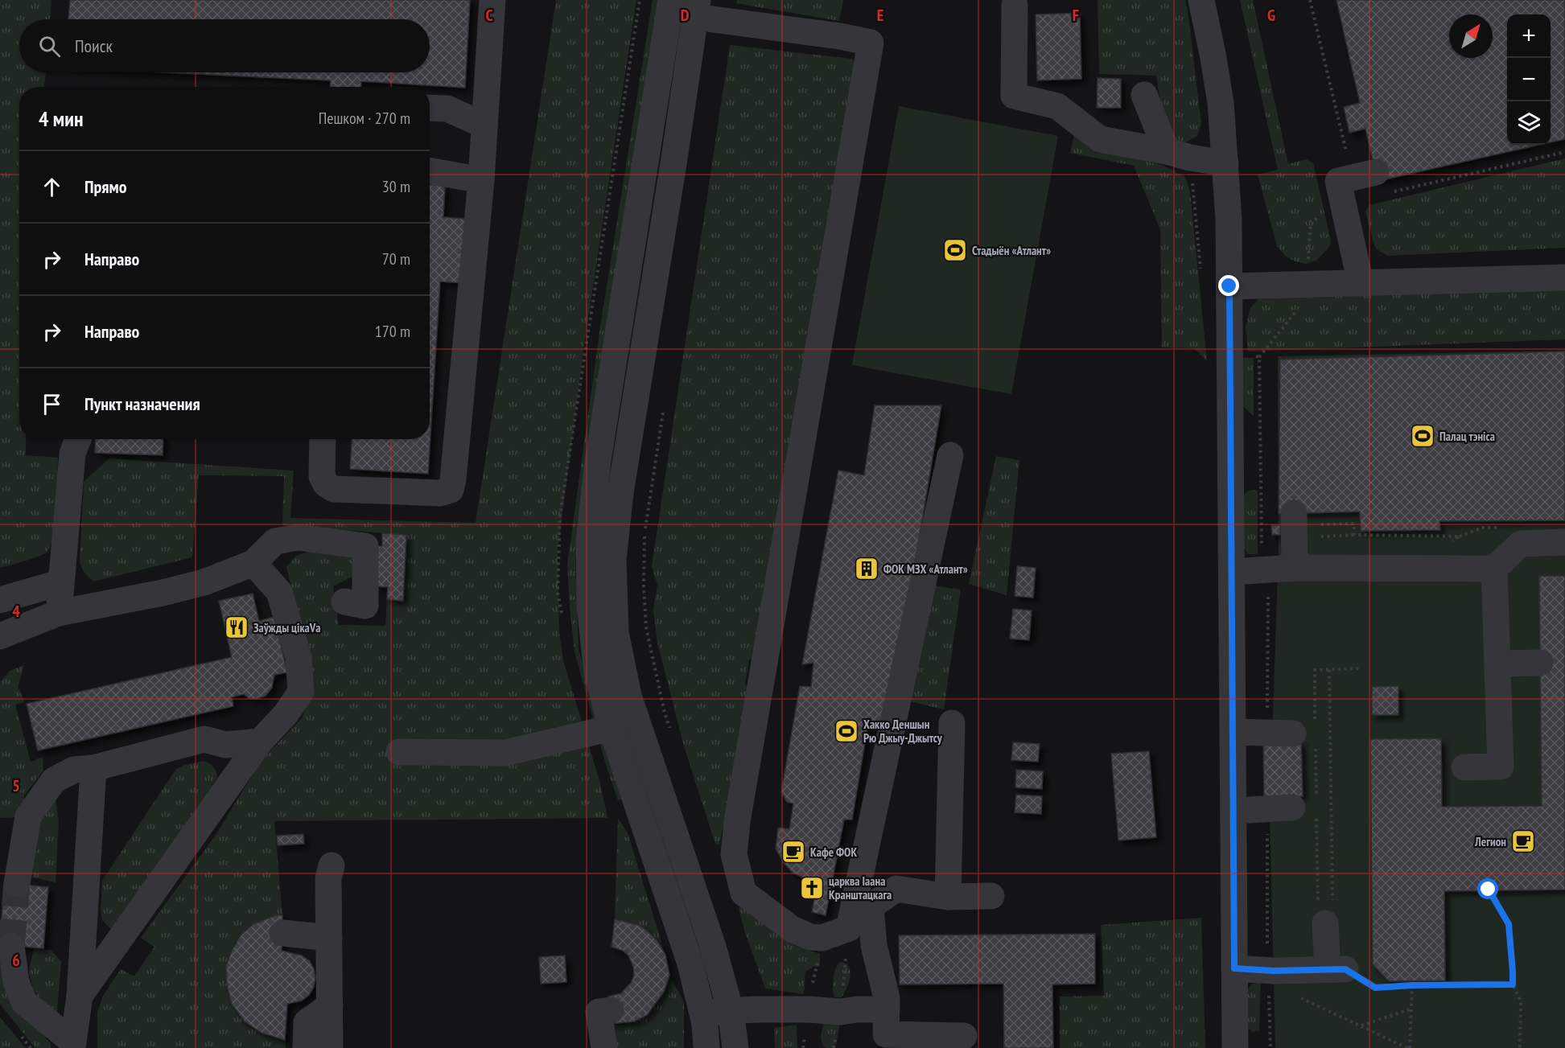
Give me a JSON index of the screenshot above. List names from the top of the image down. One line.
{"places":{"sports":["Стадыён «Атлант»","Палац тэніса","Хакко Деншын Рю Джыу-Джытсу"],"building":["ФОК МЗХ «Атлант»"],"restaurant":["Заўжды цікаVа"],"cafe":["Легион","Кафе ФОК"],"church":["царква Іаана Кранштацкага"]},"north":"top right","page":{"map_buttons":["+","−"],"search":"Поиск","heading":["4 мин","Пешком · 270 m"],"list":[["Прямо","30 m"],["Направо","70 m"],["Направо","170 m"],"Пункт назначения"]},"grid":{"columns":["C","D","E","F","G"],"rows":["4","5","6"]}}
